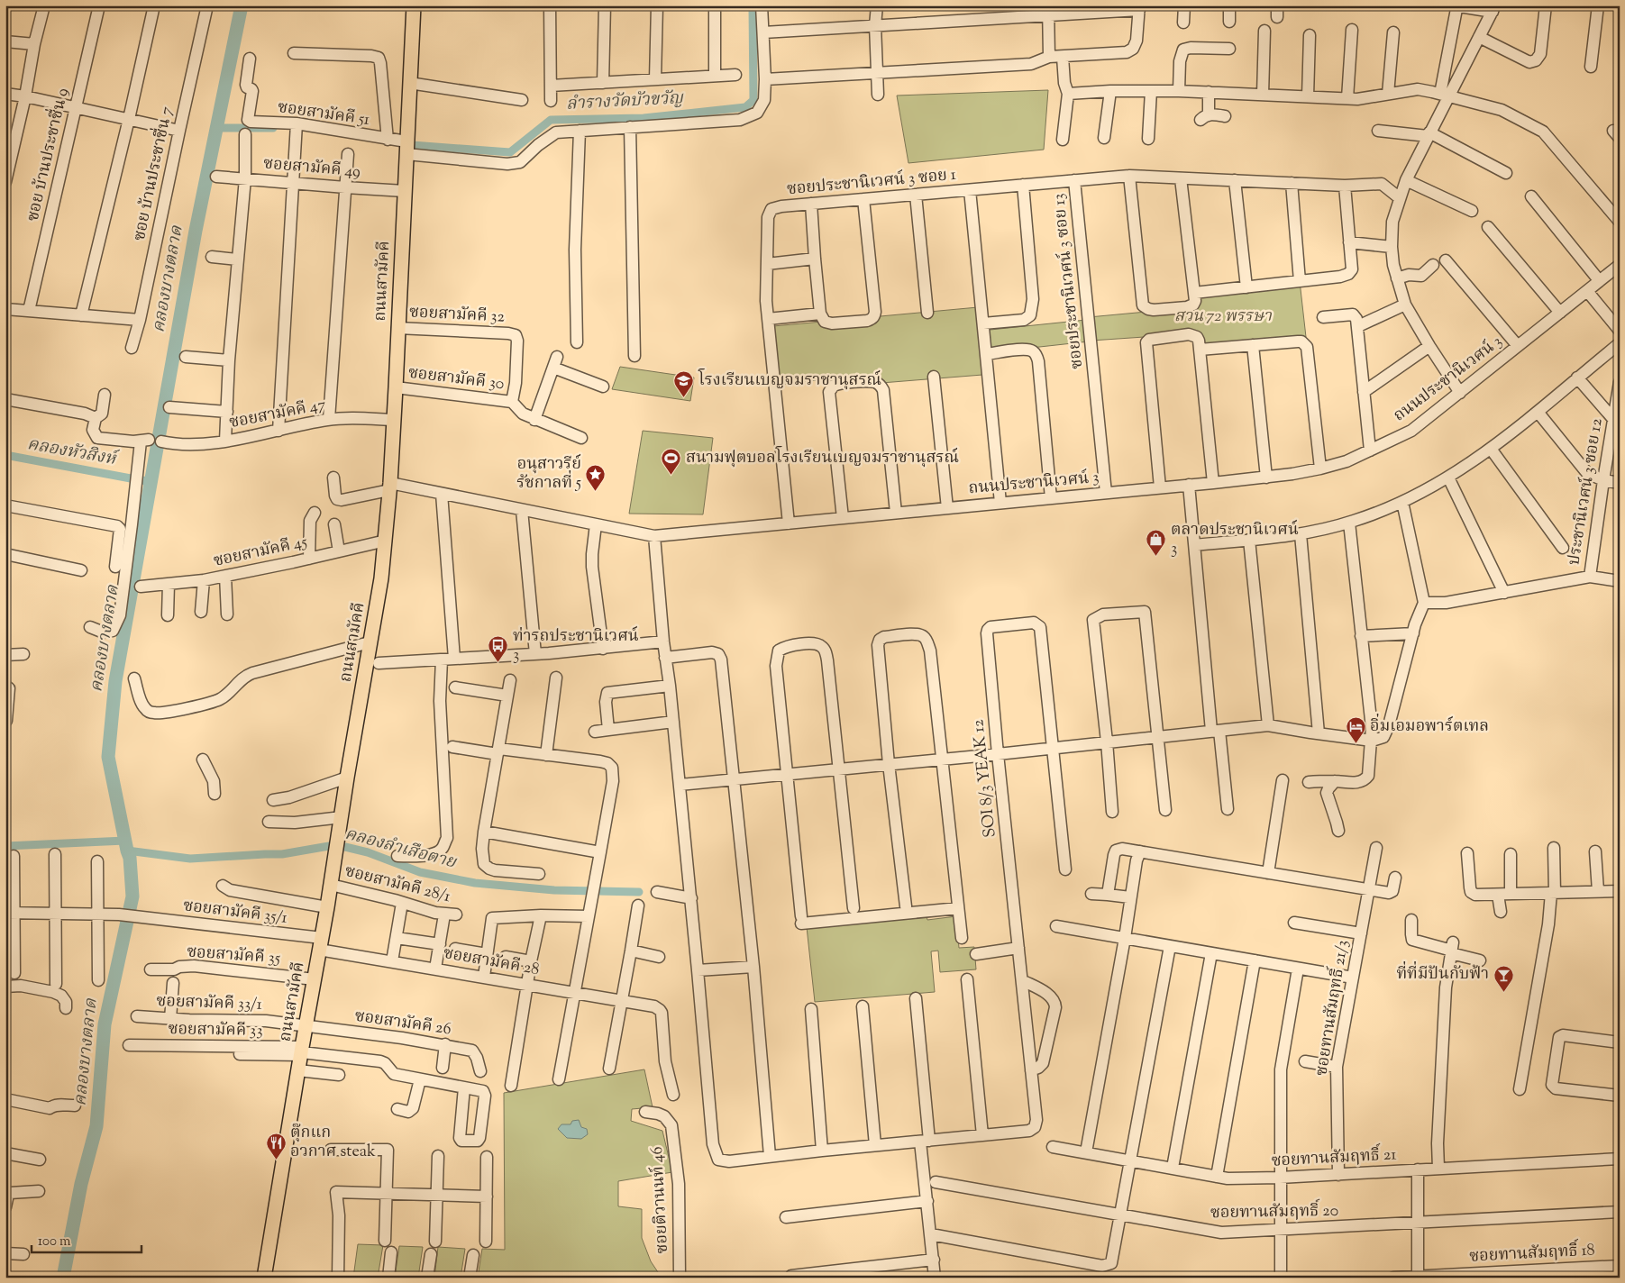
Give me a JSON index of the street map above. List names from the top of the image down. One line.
{"streets":{"main road":["ถนนสามัคคี"],"street":["ซอยสามัคคี 51","ซอย บ้านประชาชื่น 9","ซอยสามัคคี 49","ซอย บ้านประชาชื่น 7","ซอยประชานิเวศน์ 3 ซอย 1","ซอยประชานิเวศน์ 3 ซอย 13","ซอยสามัคคี 32","ซอยสามัคคี 30","ถนนประชานิเวศน์ 3","ซอยสามัคคี 47","ประชานิเวศน์ 3 ซอย 12","ซอยสามัคคี 45","SOI 8/3 YEAK 12","ซอยสามัคคี 28/1","ซอยสามัคคี 35/1","ซอยสามัคคี 35","ซอยสามัคคี 28","ซอยสามัคคี 33/1","ซอยทานสัมฤทธิ์ 21/3","ซอยสามัคคี 26","ซอยทานสัมฤทธิ์ 21","ซอยติวานนท์ 46","ซอยทานสัมฤทธิ์ 20","ซอยทานสัมฤทธิ์ 18"]},"crossings":[["ซอยสามัคคี 51","ถนนสามัคคี"],["ซอยสามัคคี 49","ถนนสามัคคี"],["ซอยประชานิเวศน์ 3 ซอย 1","ซอยประชานิเวศน์ 3 ซอย 13"],["ซอยประชานิเวศน์ 3 ซอย 1","ถนนประชานิเวศน์ 3"],["ถนนสามัคคี","ซอยสามัคคี 32"],["ถนนสามัคคี","ซอยสามัคคี 30"],["ถนนสามัคคี","ถนนประชานิเวศน์ 3"],["ถนนสามัคคี","ซอยสามัคคี 47"],["ถนนสามัคคี","ซอยสามัคคี 45"],["ถนนสามัคคี","ซอยสามัคคี 28/1"],["ถนนสามัคคี","ซอยสามัคคี 35/1"],["ถนนสามัคคี","ซอยสามัคคี 35"],["ถนนสามัคคี","ซอยสามัคคี 28"],["ถนนสามัคคี","ซอยสามัคคี 33/1"],["ถนนสามัคคี","ซอยสามัคคี 26"],["ซอยประชานิเวศน์ 3 ซอย 13","ถนนประชานิเวศน์ 3"],["ซอยสามัคคี 32","ซอยสามัคคี 30"],["ซอยสามัคคี 35/1","ซอยสามัคคี 28"],["ซอยสามัคคี 33/1","ซอยสามัคคี 26"],["ซอยทานสัมฤทธิ์ 21/3","ซอยทานสัมฤทธิ์ 21"]],"water":["ลำรางวัดบัวขวัญ","คลองบางตลาด","คลองหัวสิงห์","คลองลำเสือตาย"],"parks":["สวน 72 พรรษา"],"places":{"school or university":["โรงเรียนเบญจมราชานุสรณ์"],"sports":["สนามฟุตบอลโรงเรียนเบญจมราชานุสรณ์"],"place":["อนุสาวรีย์ รัชกาลที่ 5"],"shop":["ตลาดประชานิเวศน์ 3"],"bus stop":["ท่ารถประชานิเวศน์ 3"],"hotel":["อิ่มเอมอพาร์ตเทล"],"bar":["ที่ที่มีปันกับฟ้า"],"restaurant":["ตุ๊กแก อวกาศ steak"]},"scale_bar":"100 m"}
